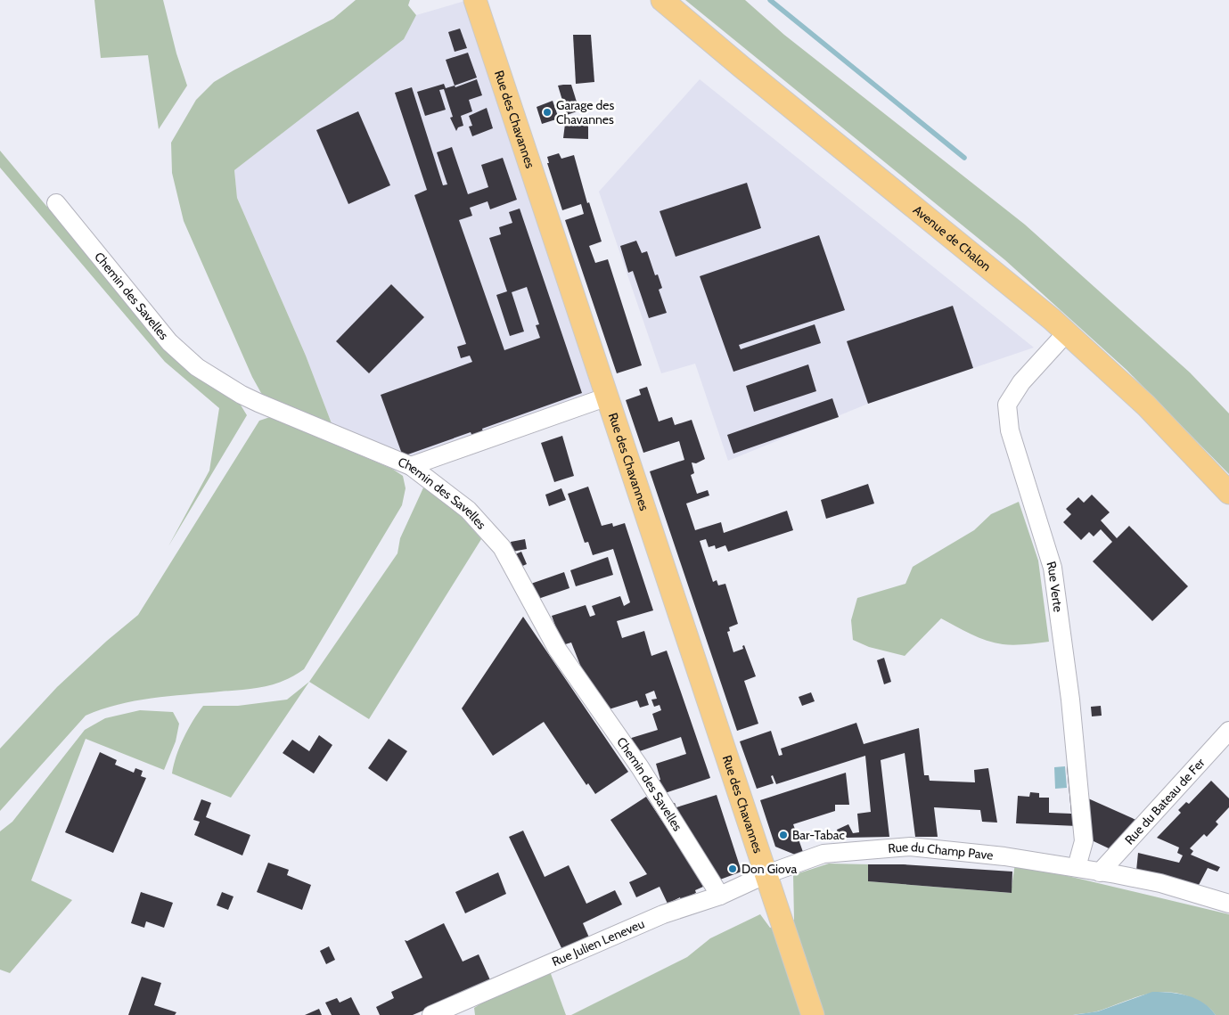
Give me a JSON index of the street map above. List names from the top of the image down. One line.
{"streets":{"main road":["Rue des Chavannes","Avenue de Chalon"],"street":["Chemin des Savelles","Rue Verte","Rue du Bateau de Fer","Rue du Champ Pave","Rue Julien Leneveu"]},"crossings":[["Rue des Chavannes","Rue du Champ Pave"],["Rue des Chavannes","Rue Julien Leneveu"],["Avenue de Chalon","Rue Verte"],["Chemin des Savelles","Rue Julien Leneveu"],["Rue Verte","Rue du Champ Pave"],["Rue du Bateau de Fer","Rue du Champ Pave"],["Rue du Champ Pave","Rue Julien Leneveu"]],"places":["Garage des Chavannes","Bar-Tabac","Don Giova"]}
